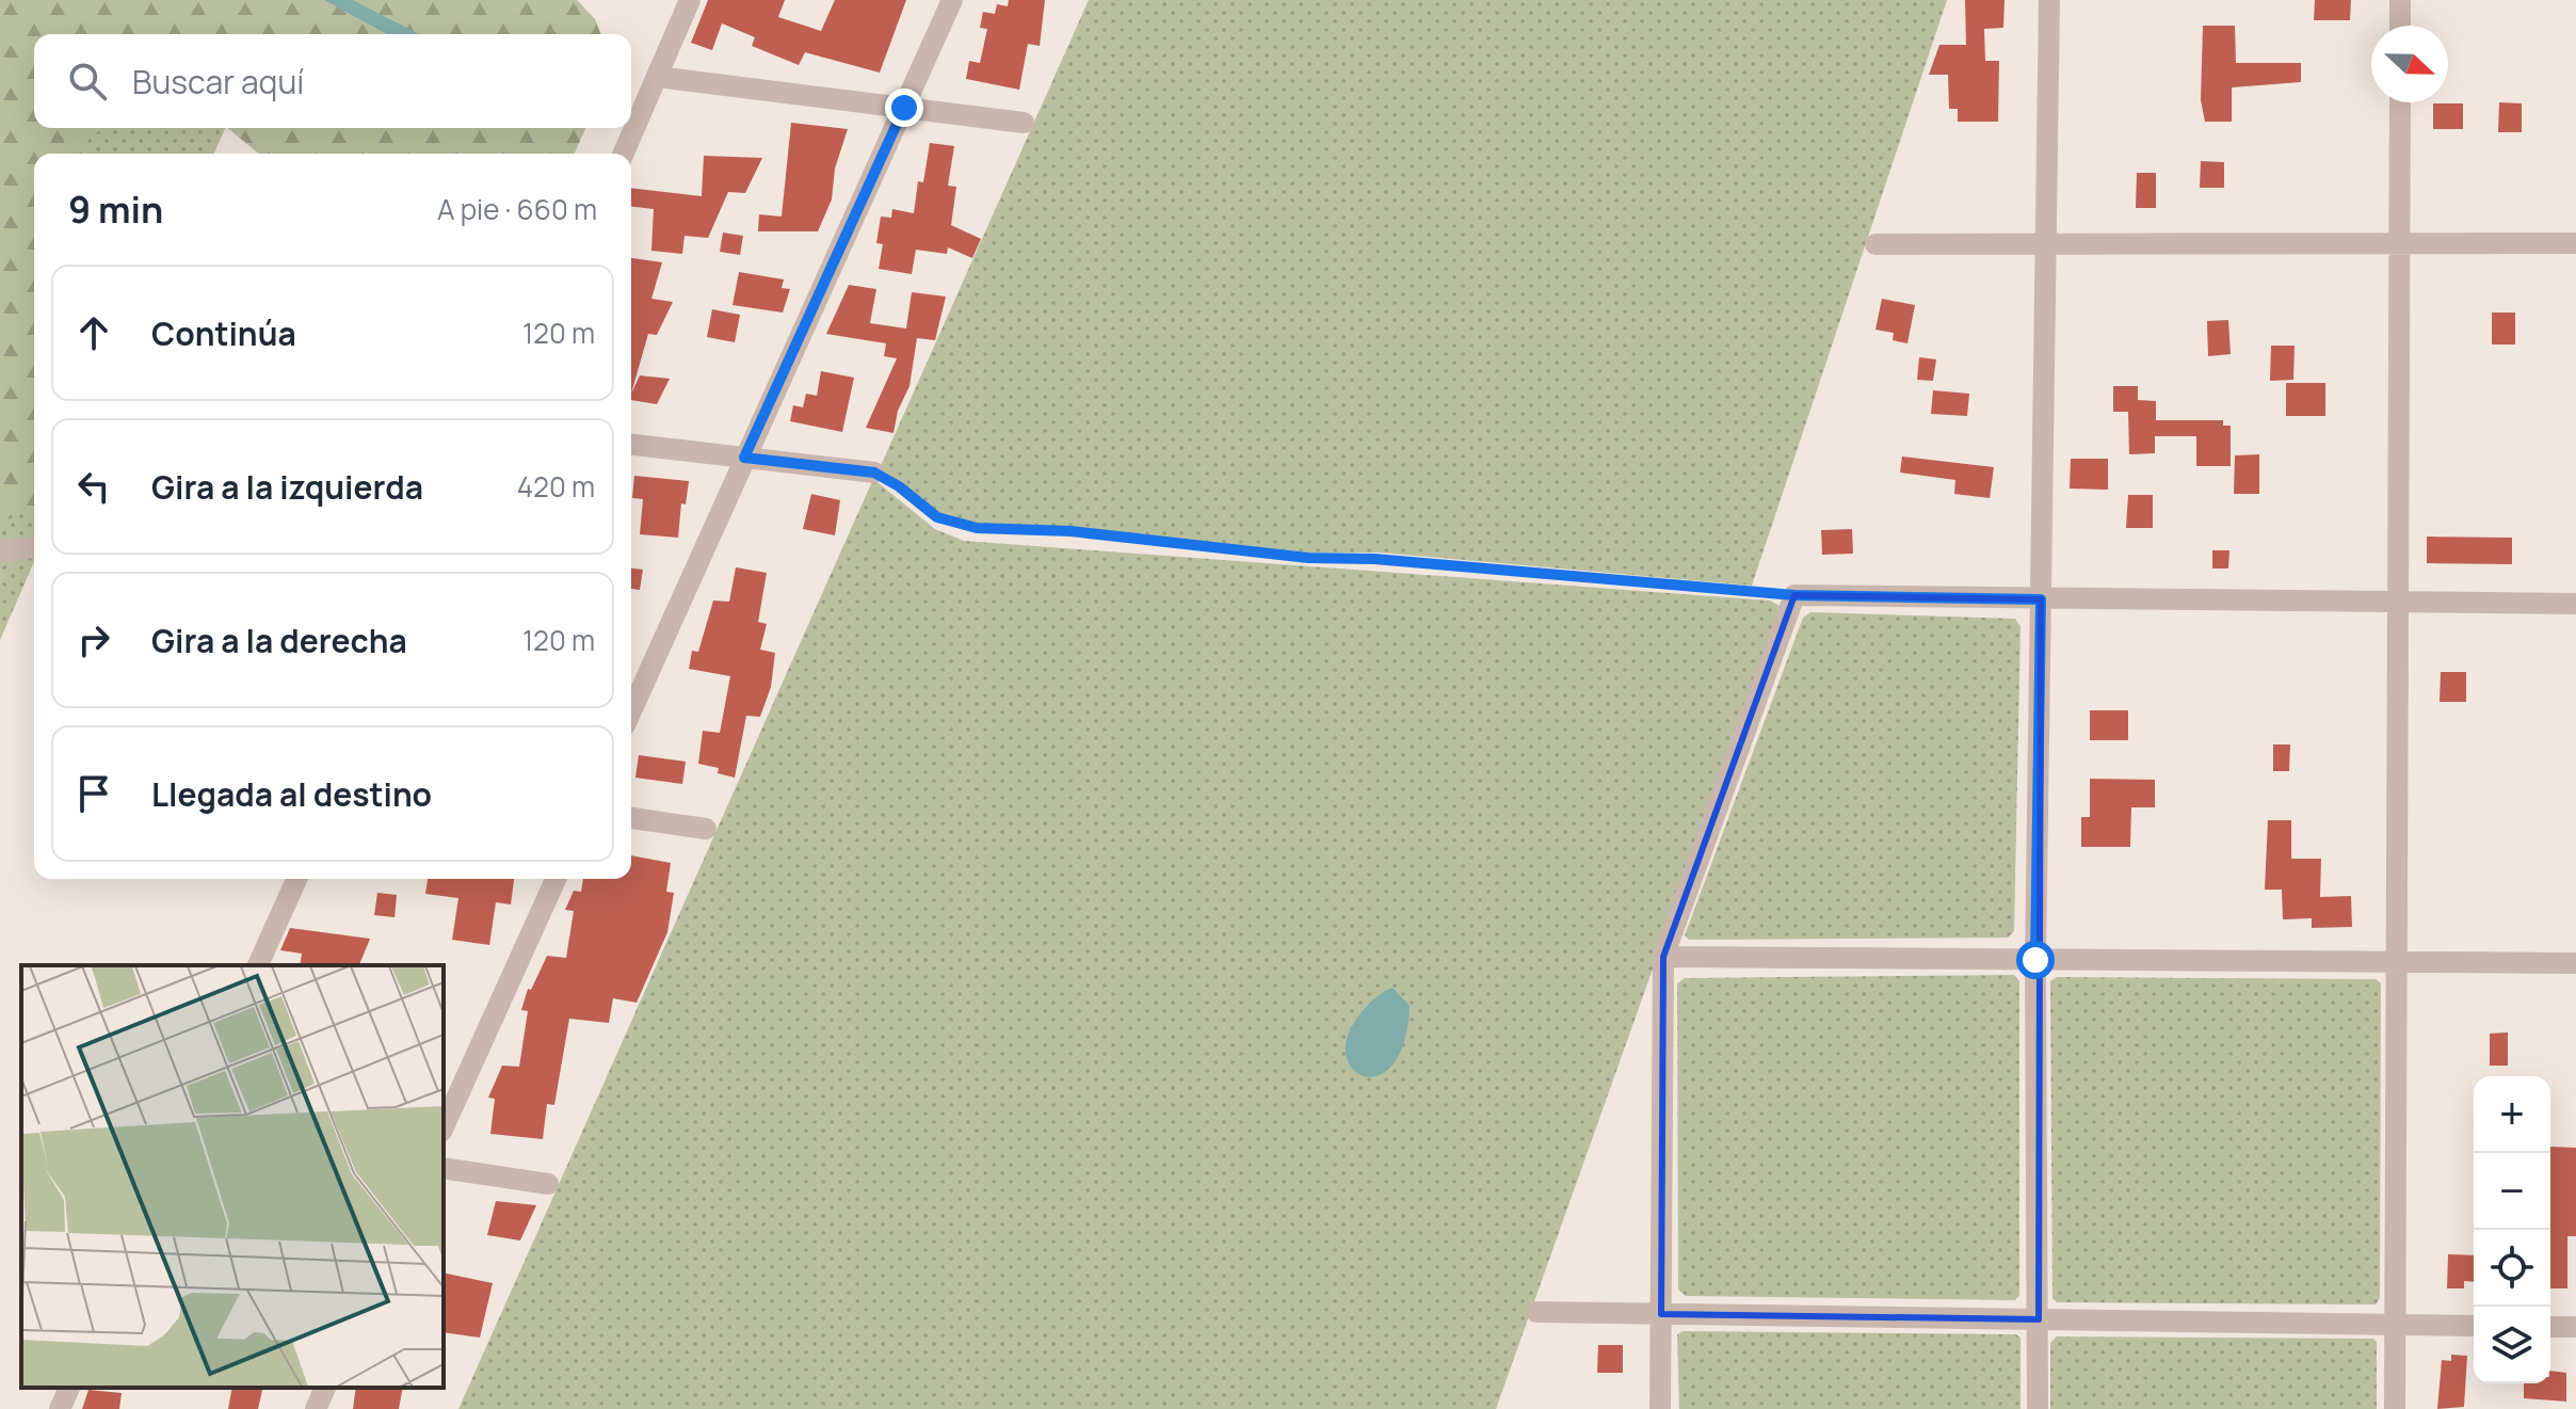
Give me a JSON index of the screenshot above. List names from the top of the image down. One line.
{"north":"right","page":{"search":"Buscar aquí","heading":["9 min","A pie · 660 m"],"list":[["Continúa","120 m"],["Gira a la izquierda","420 m"],["Gira a la derecha","120 m"],"Llegada al destino"],"map_buttons":["+","−"]}}
